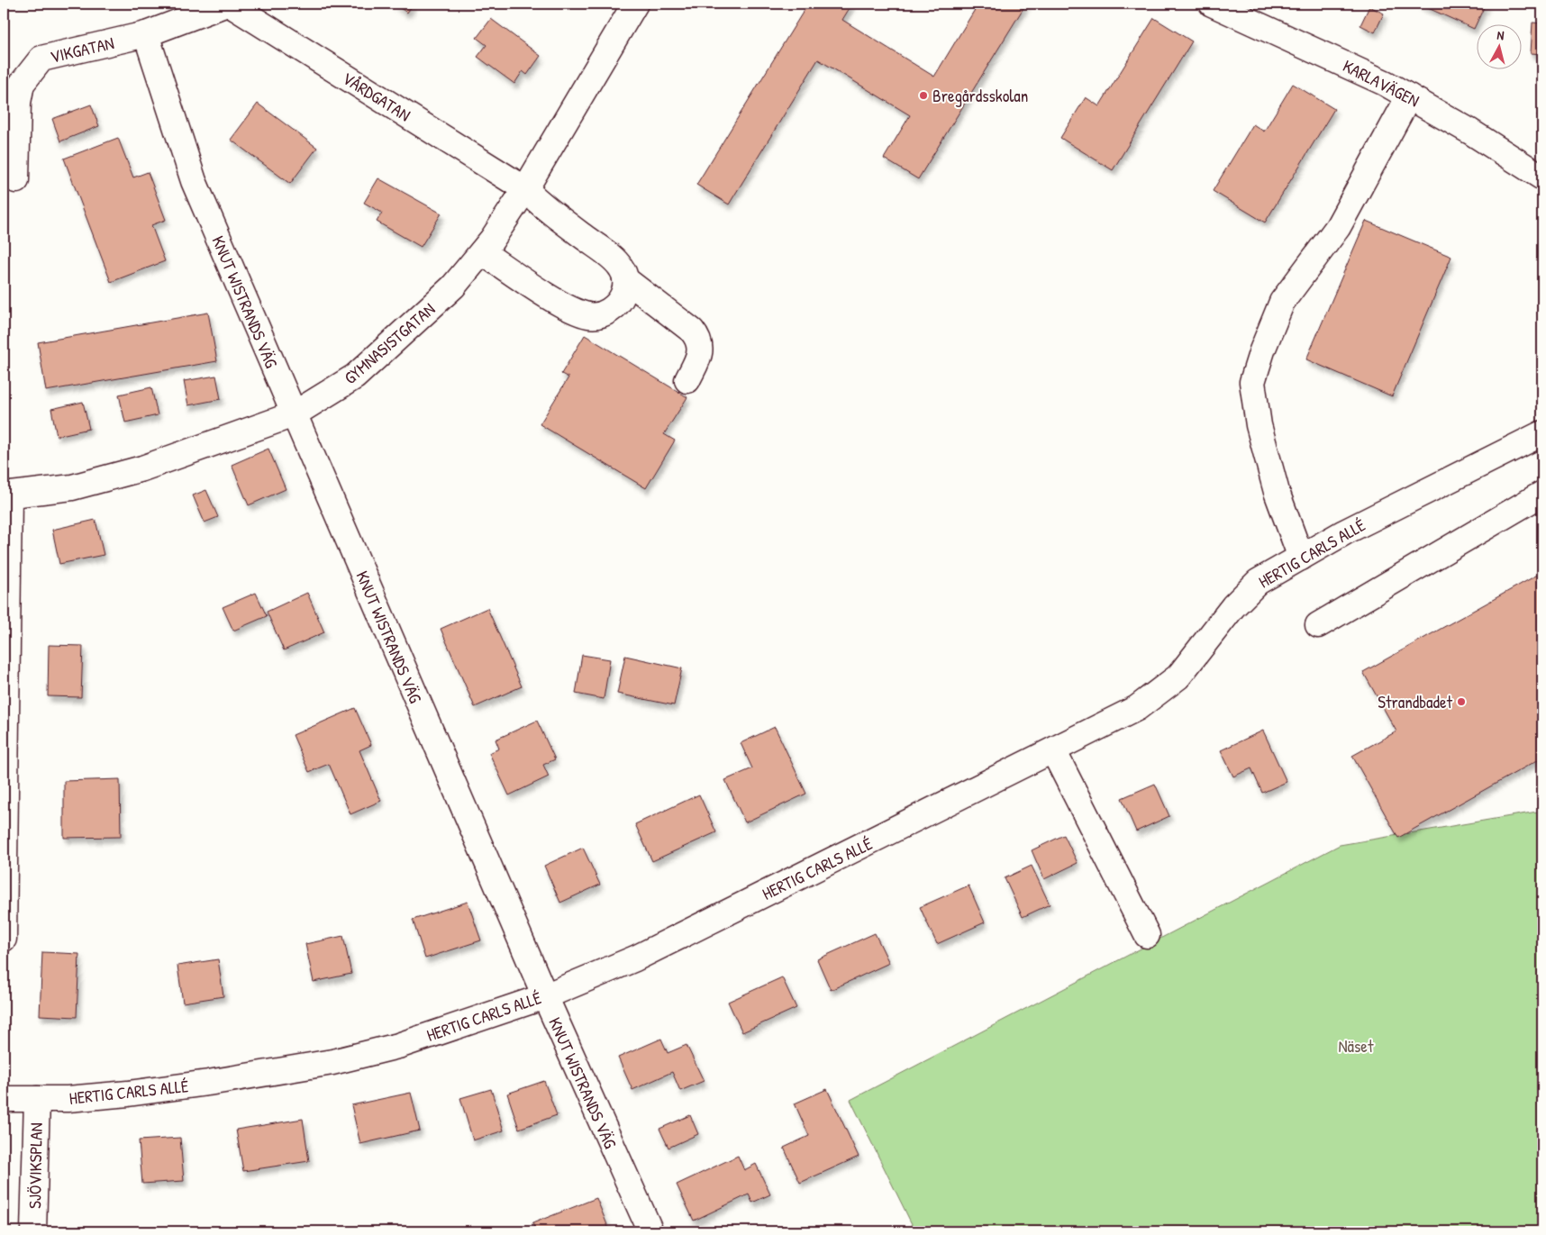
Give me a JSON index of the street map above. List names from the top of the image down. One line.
{"streets":{"street":["VIKGATAN","KARLAVÄGEN","VÅRDGATAN","KNUT WISTRANDS VÄG","GYMNASISTGATAN","HERTIG CARLS ALLÉ","SJÖVIKSPLAN"]},"crossings":[["VIKGATAN","VÅRDGATAN"],["VIKGATAN","KNUT WISTRANDS VÄG"],["VÅRDGATAN","KNUT WISTRANDS VÄG"],["VÅRDGATAN","GYMNASISTGATAN"],["KNUT WISTRANDS VÄG","GYMNASISTGATAN"],["KNUT WISTRANDS VÄG","HERTIG CARLS ALLÉ"],["HERTIG CARLS ALLÉ","SJÖVIKSPLAN"]],"parks":["Näset"],"places":["Bregårdsskolan","Strandbadet"],"north":"top"}
